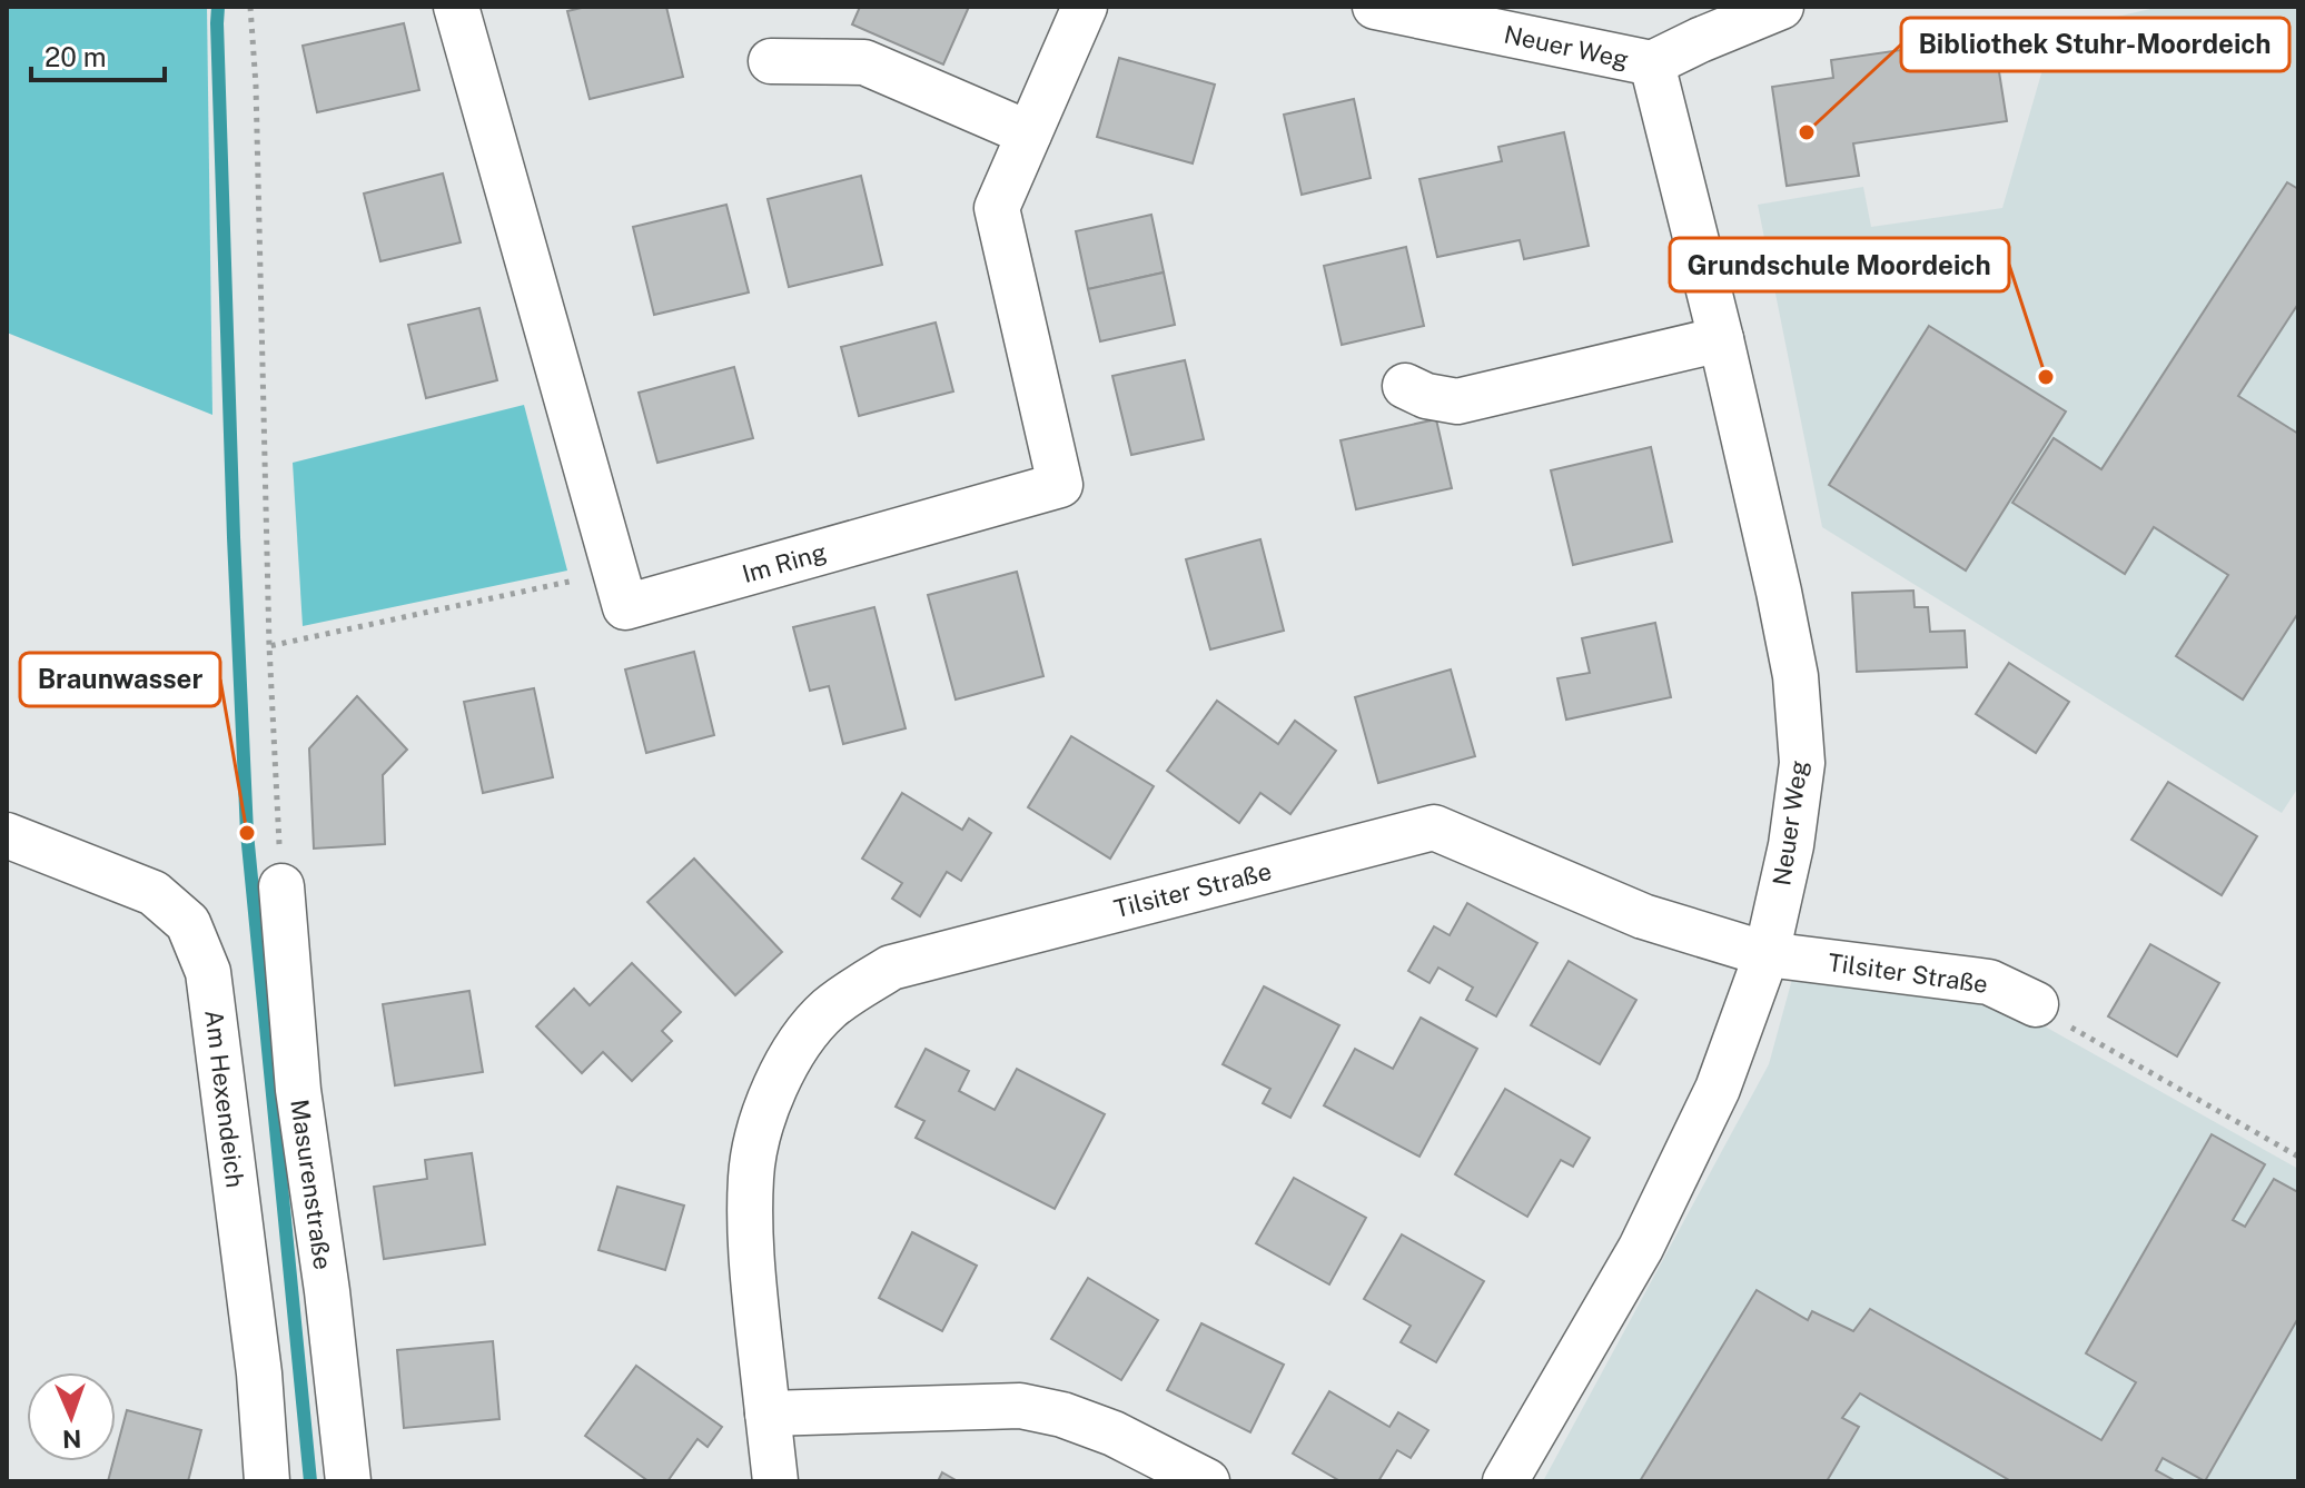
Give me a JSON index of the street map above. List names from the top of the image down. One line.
{"streets":{"street":["Neuer Weg","Im Ring","Tilsiter Straße","Am Hexendeich","Masurenstraße"]},"crossings":[["Neuer Weg","Tilsiter Straße"]],"places":["Bibliothek Stuhr-Moordeich","Grundschule Moordeich","Braunwasser"],"scale_bar":"20 m","north":"bottom"}
